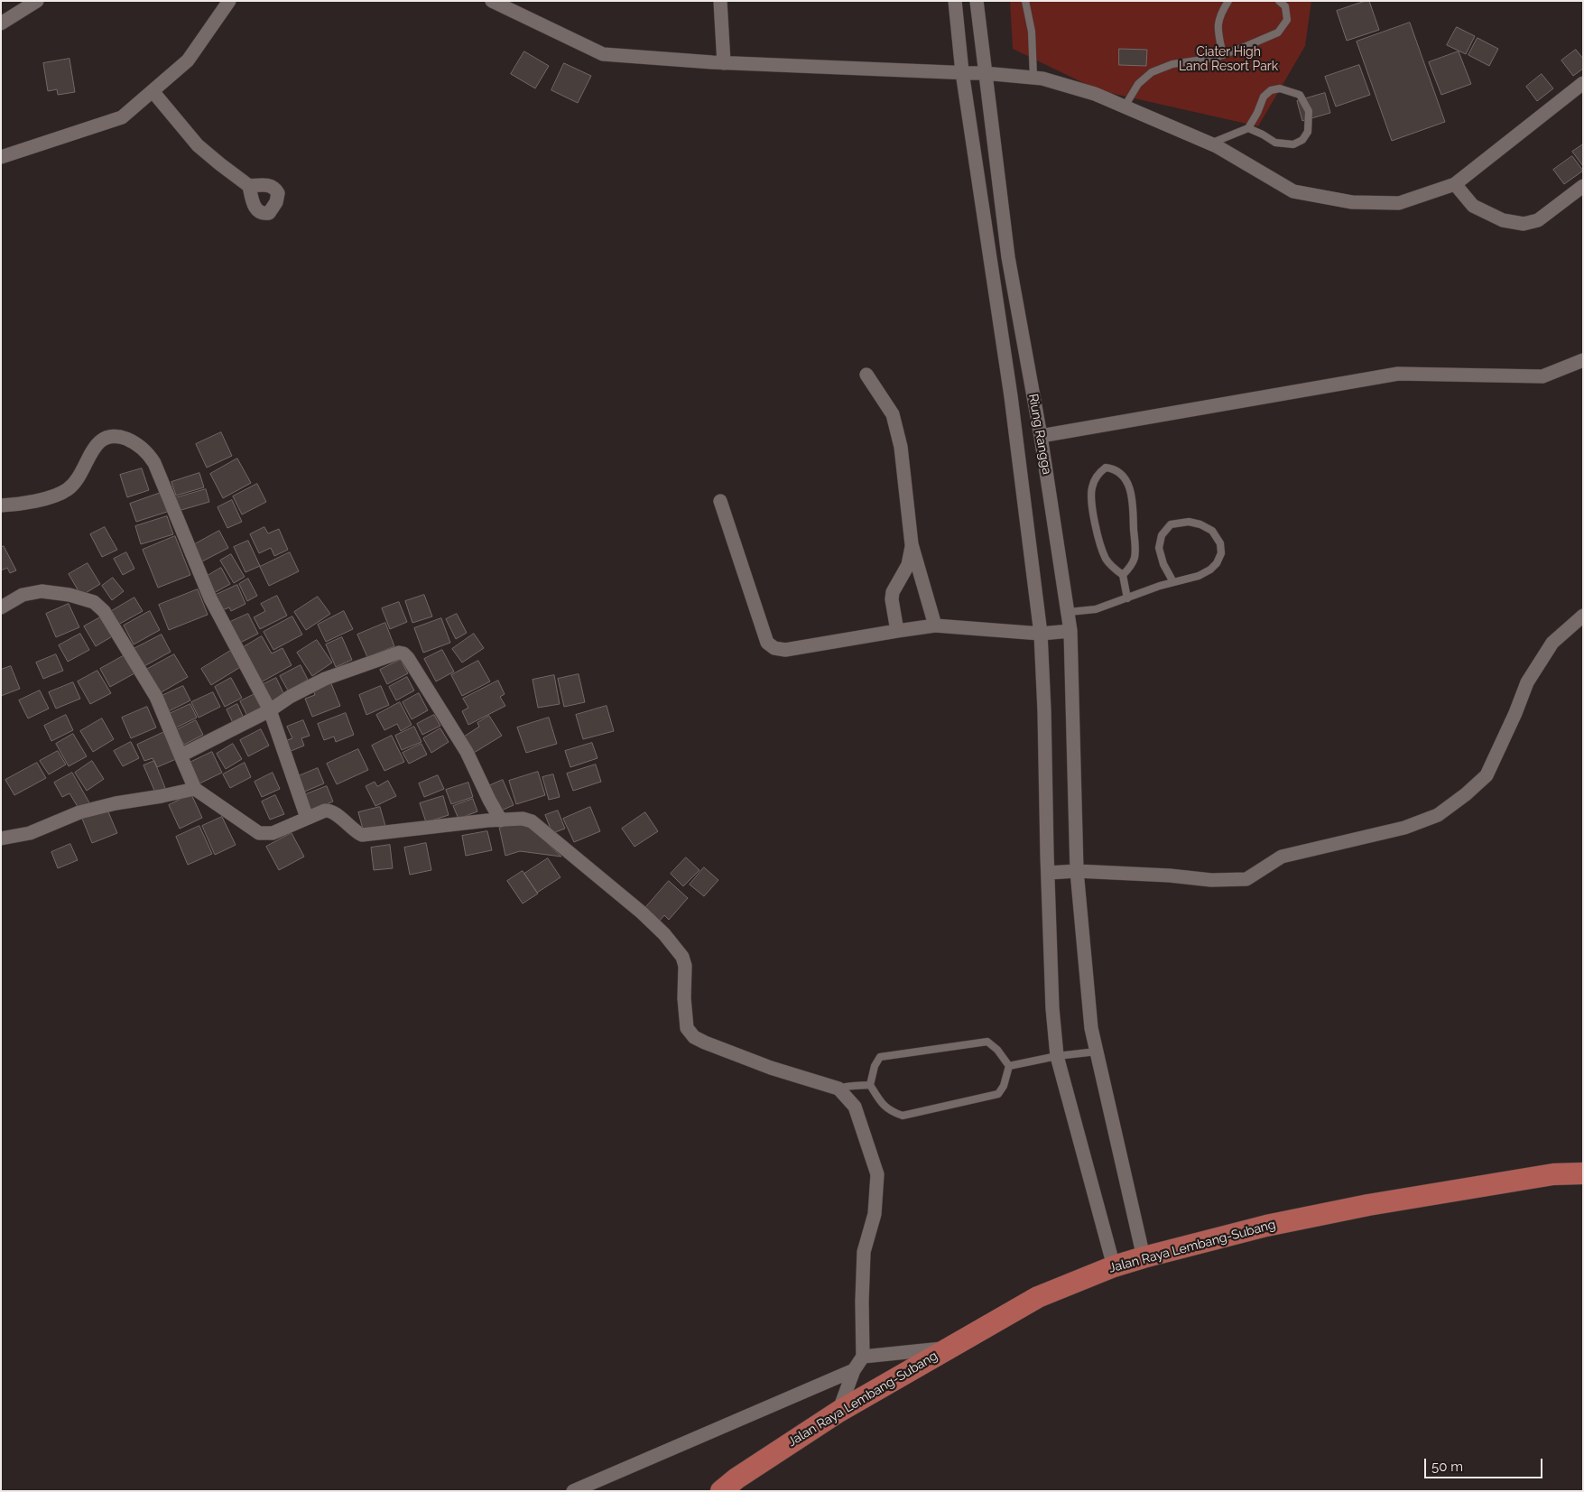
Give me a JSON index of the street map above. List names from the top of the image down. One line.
{"streets":{"main road":["Jalan Raya Lembang-Subang"],"street":["Riung Rangga"]},"crossings":[["Riung Rangga","Jalan Raya Lembang-Subang"]],"parks":["Ciater High Land Resort Park"],"scale_bar":"50 m"}
